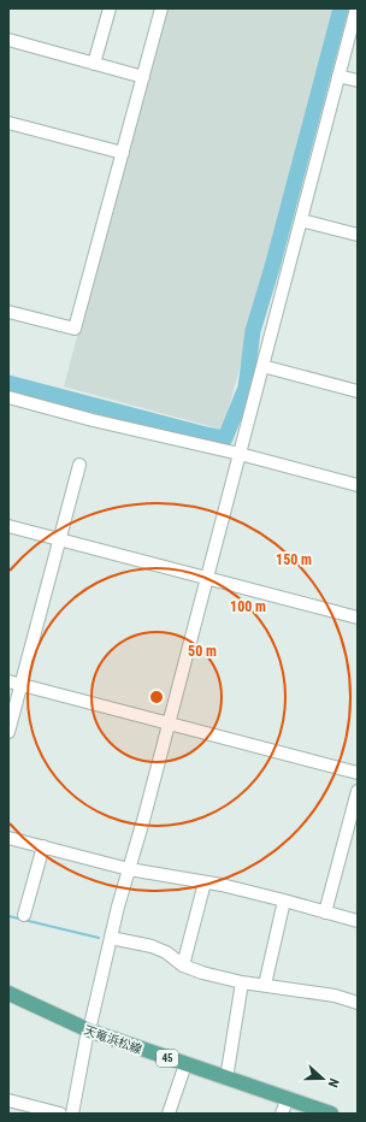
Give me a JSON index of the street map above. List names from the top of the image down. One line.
{"streets":{"main road":["天竜浜松線","45"]},"north":"right","rings":["150 m","100 m","50 m"]}
